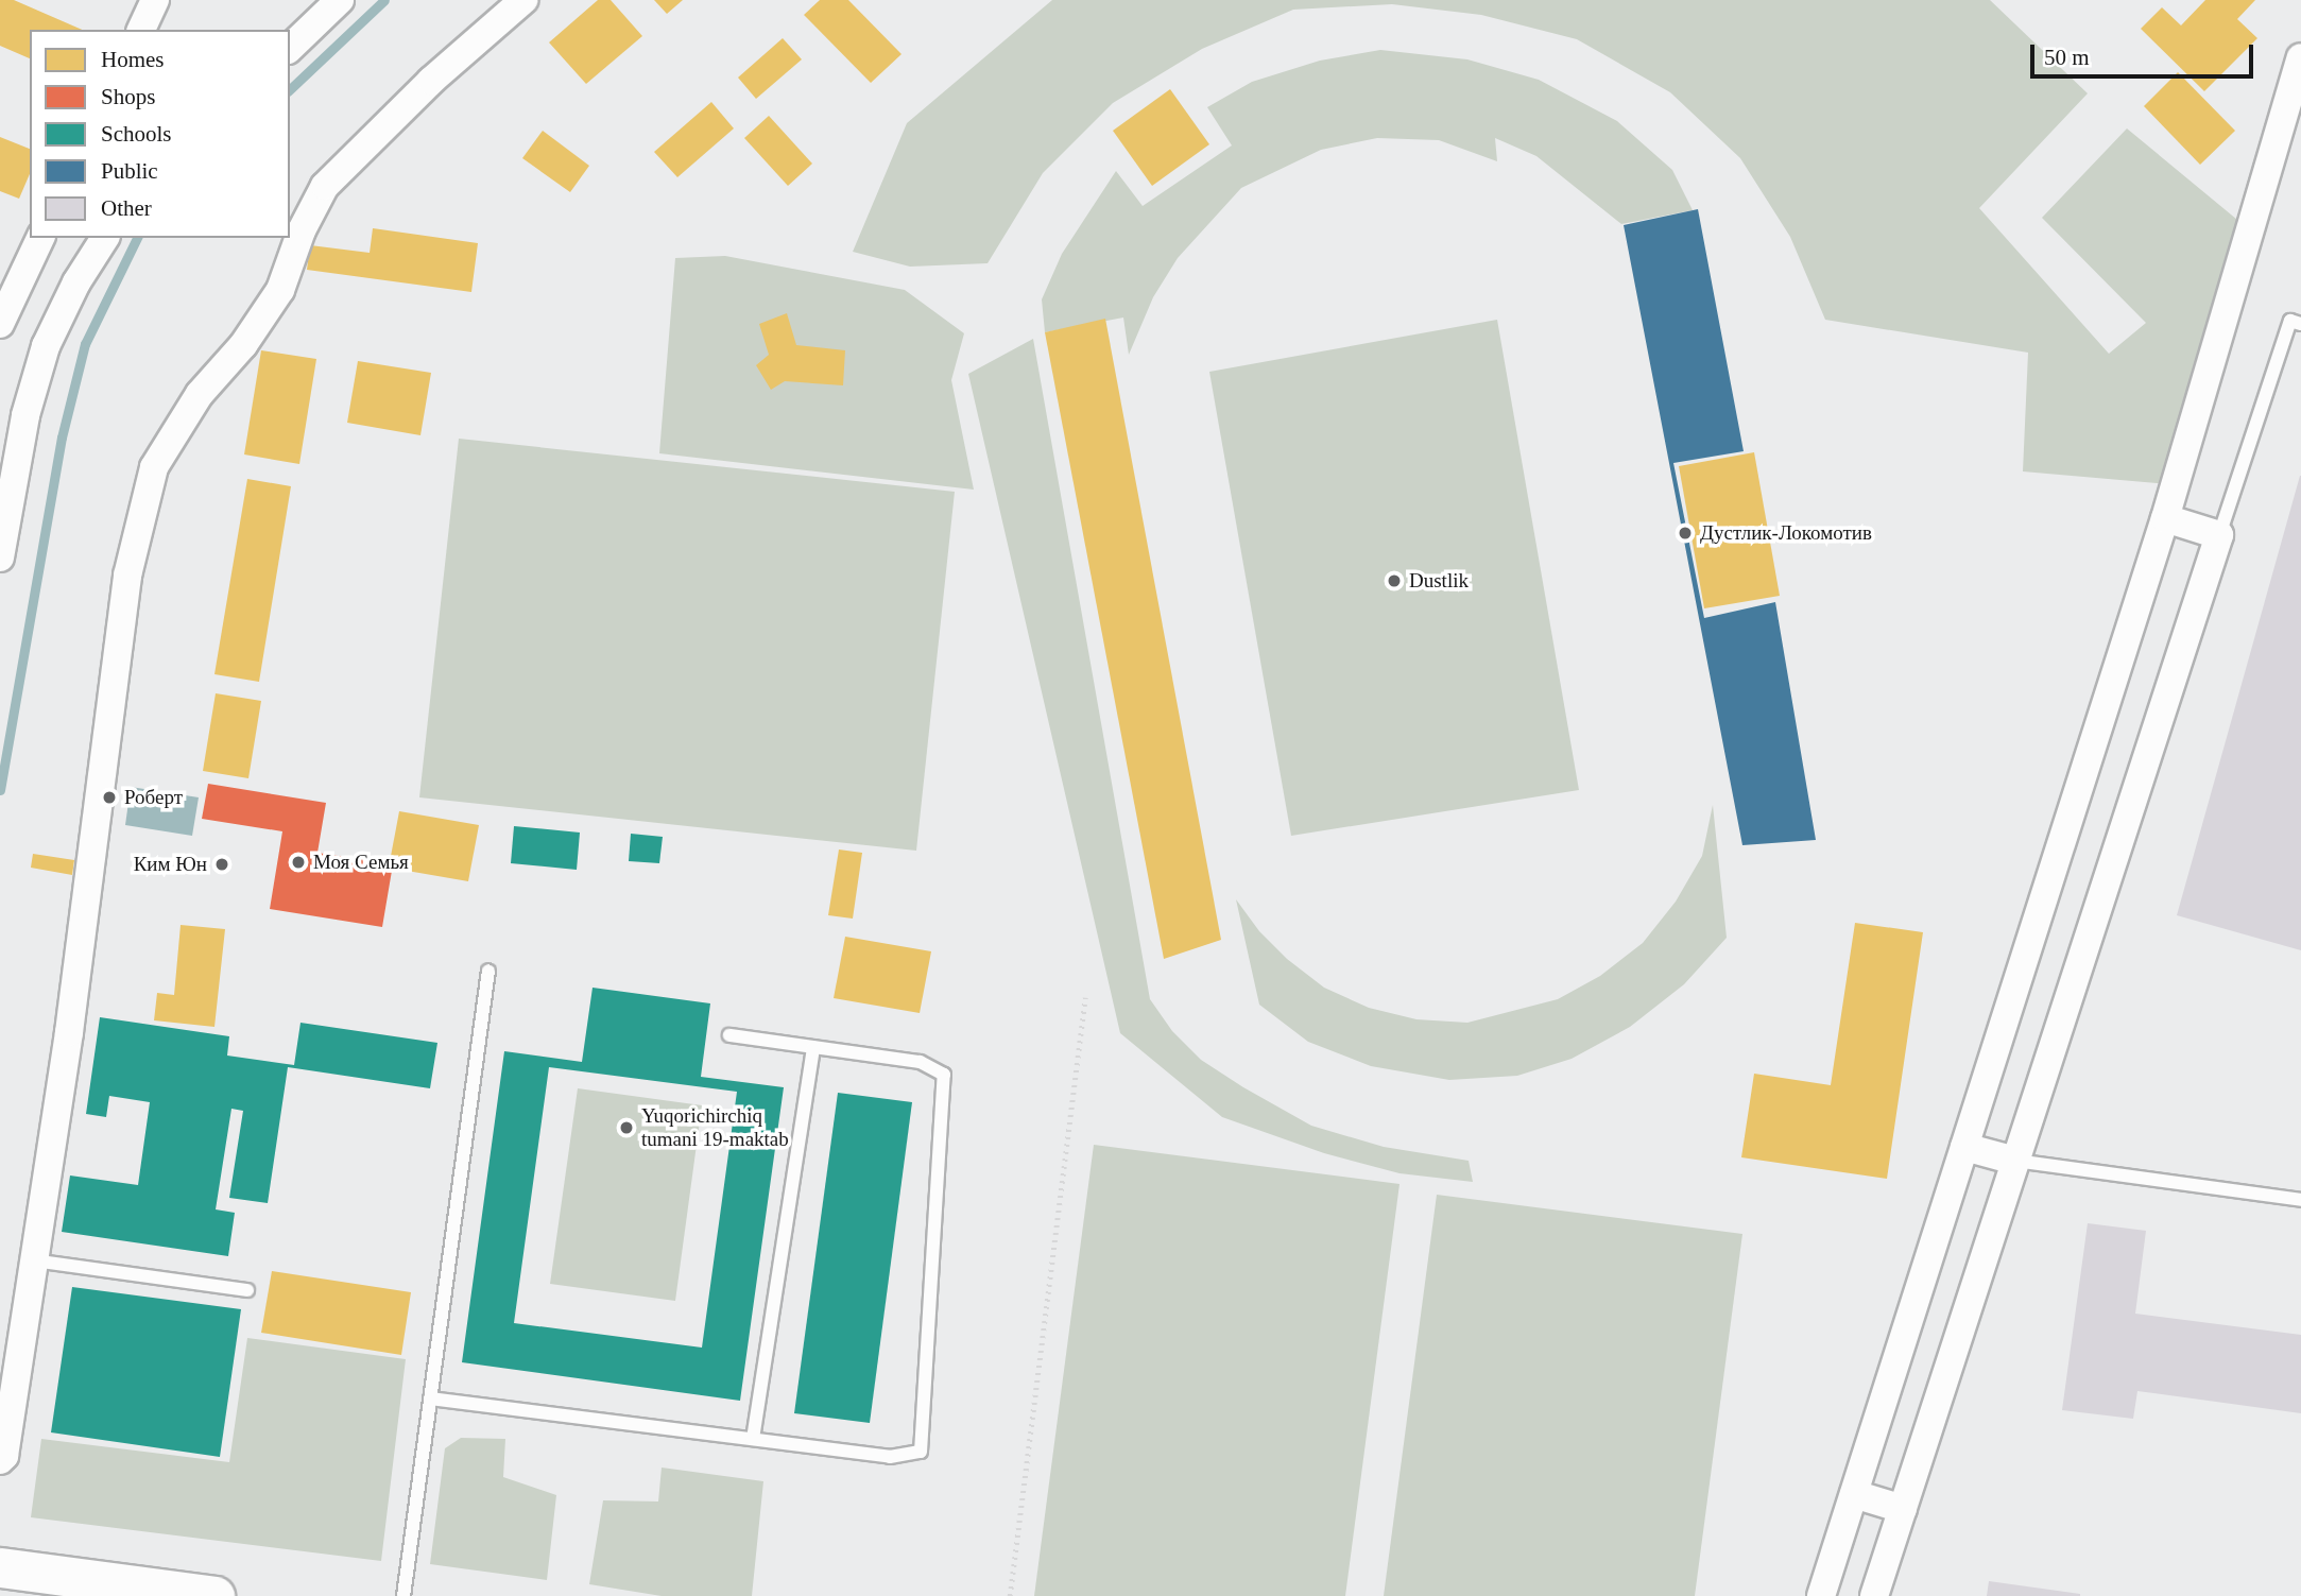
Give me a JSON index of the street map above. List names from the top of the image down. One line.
{"places":["Дустлик-Локомотив","Dustlik","Роберт","Моя Семья","Ким Юн","Yuqorichirchiq tumani 19-maktab"],"legend":["Homes","Shops","Schools","Public","Other"],"scale_bar":"50 m"}
